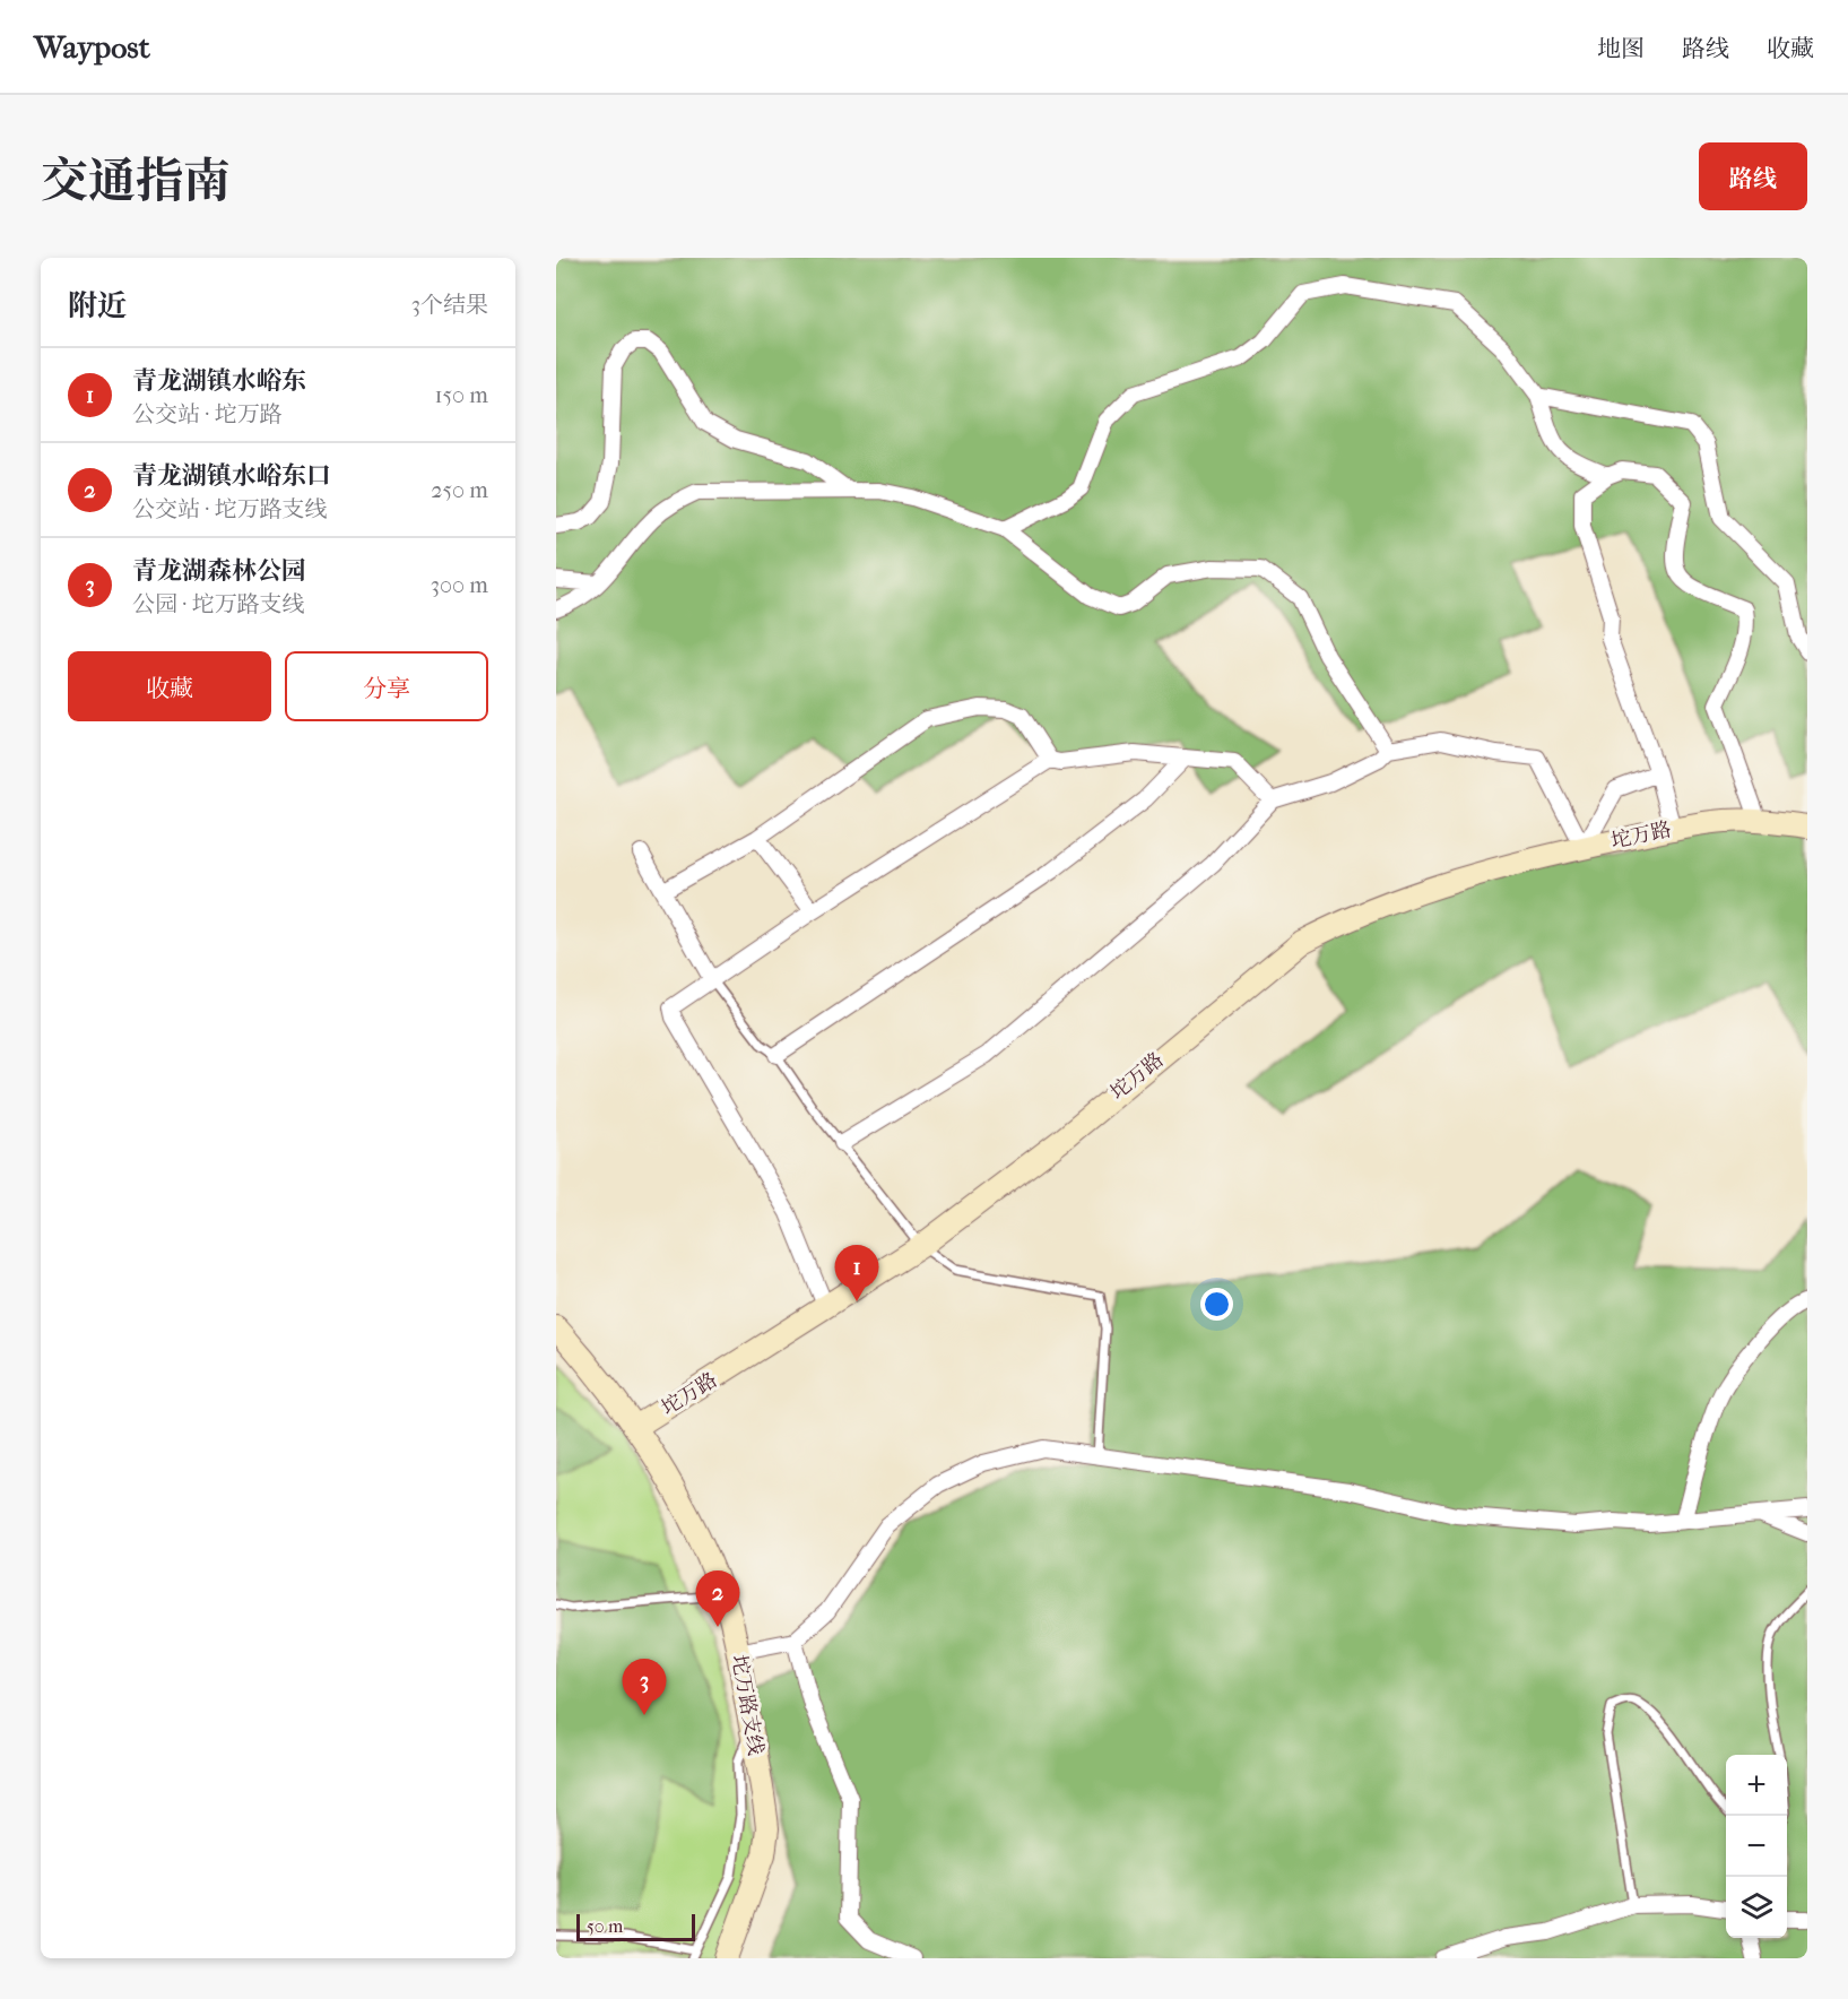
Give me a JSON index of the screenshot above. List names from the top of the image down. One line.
{"streets":{"main road":["坨万路","坨万路支线"]},"crossings":[["坨万路","坨万路支线"]],"scale_bar":"50 m","page":{"header":"Waypost","nav":["地图","路线","收藏"],"title":"交通指南","buttons":["路线",["收藏","分享"]],"heading":["附近","3个结果"],"list":[{"mark":"1","name":"青龙湖镇水峪东","note":"公交站 · 坨万路","value":"150 m"},{"mark":"2","name":"青龙湖镇水峪东口","note":"公交站 · 坨万路支线","value":"250 m"},{"mark":"3","name":"青龙湖森林公园","note":"公园 · 坨万路支线","value":"300 m"}],"pins":["1","2","3"],"map_buttons":["+","−"],"scale":"50 m"}}
